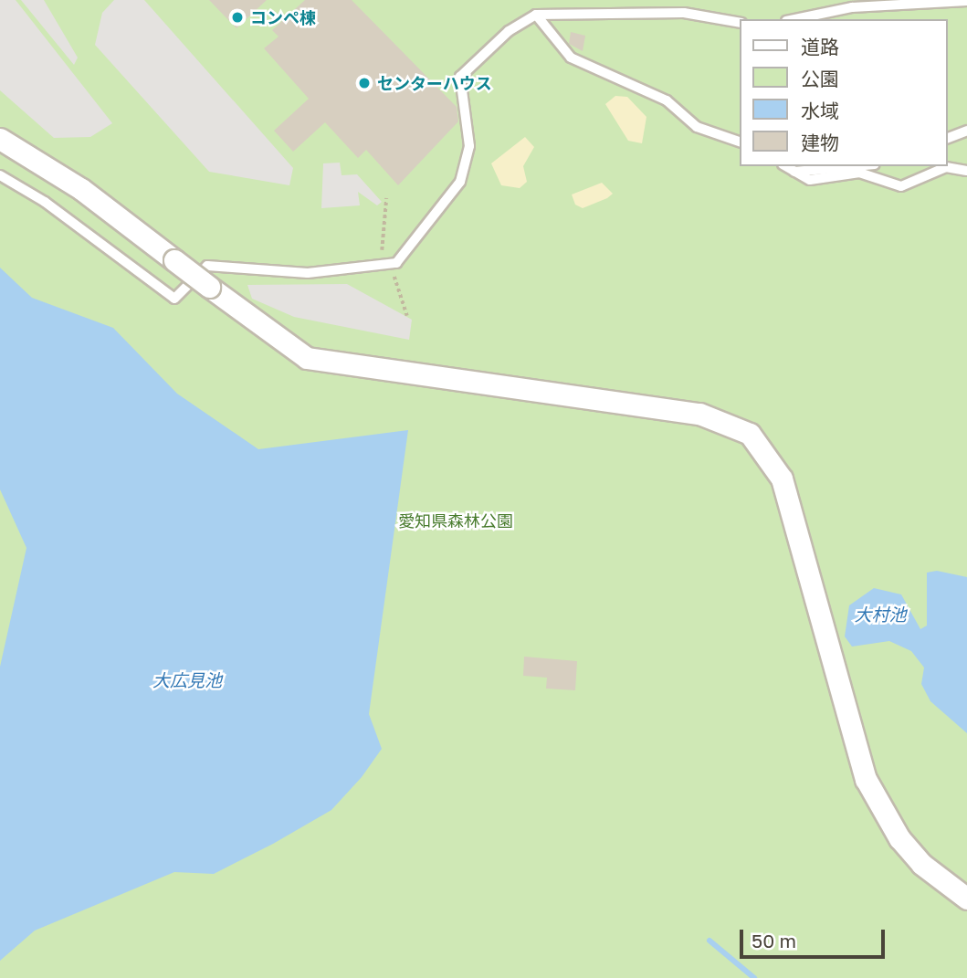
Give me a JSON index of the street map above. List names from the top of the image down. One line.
{"water":["大村池","大広見池"],"parks":["愛知県森林公園"],"places":["コンペ棟","センターハウス"],"legend":["道路","公園","水域","建物"],"scale_bar":"50 m"}
